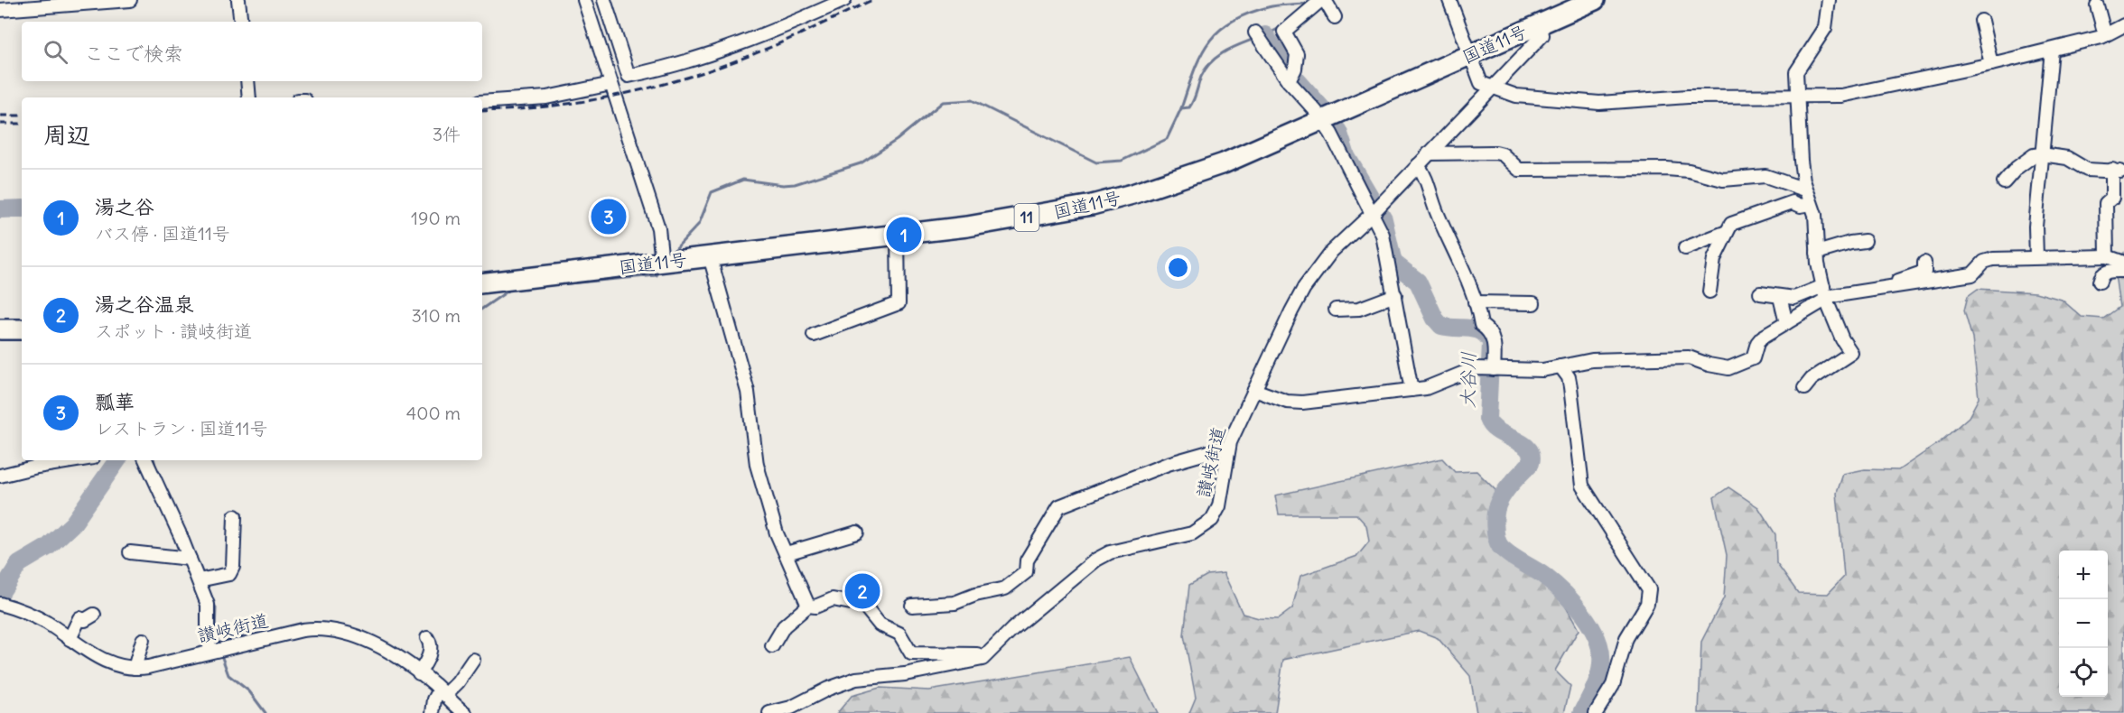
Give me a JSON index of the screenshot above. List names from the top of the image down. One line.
{"streets":{"highway":["国道11号","11"],"street":["讃岐街道"]},"crossings":[["国道11号","讃岐街道"]],"water":["大谷川"],"page":{"search":"ここで検索","heading":["周辺","3件"],"list":[{"mark":"1","name":"湯之谷","note":"バス停 · 国道11号","value":"190 m"},{"mark":"2","name":"湯之谷温泉","note":"スポット · 讃岐街道","value":"310 m"},{"mark":"3","name":"瓢華","note":"レストラン · 国道11号","value":"400 m"}],"pins":["3","1","2"],"map_buttons":["+","−"]}}
